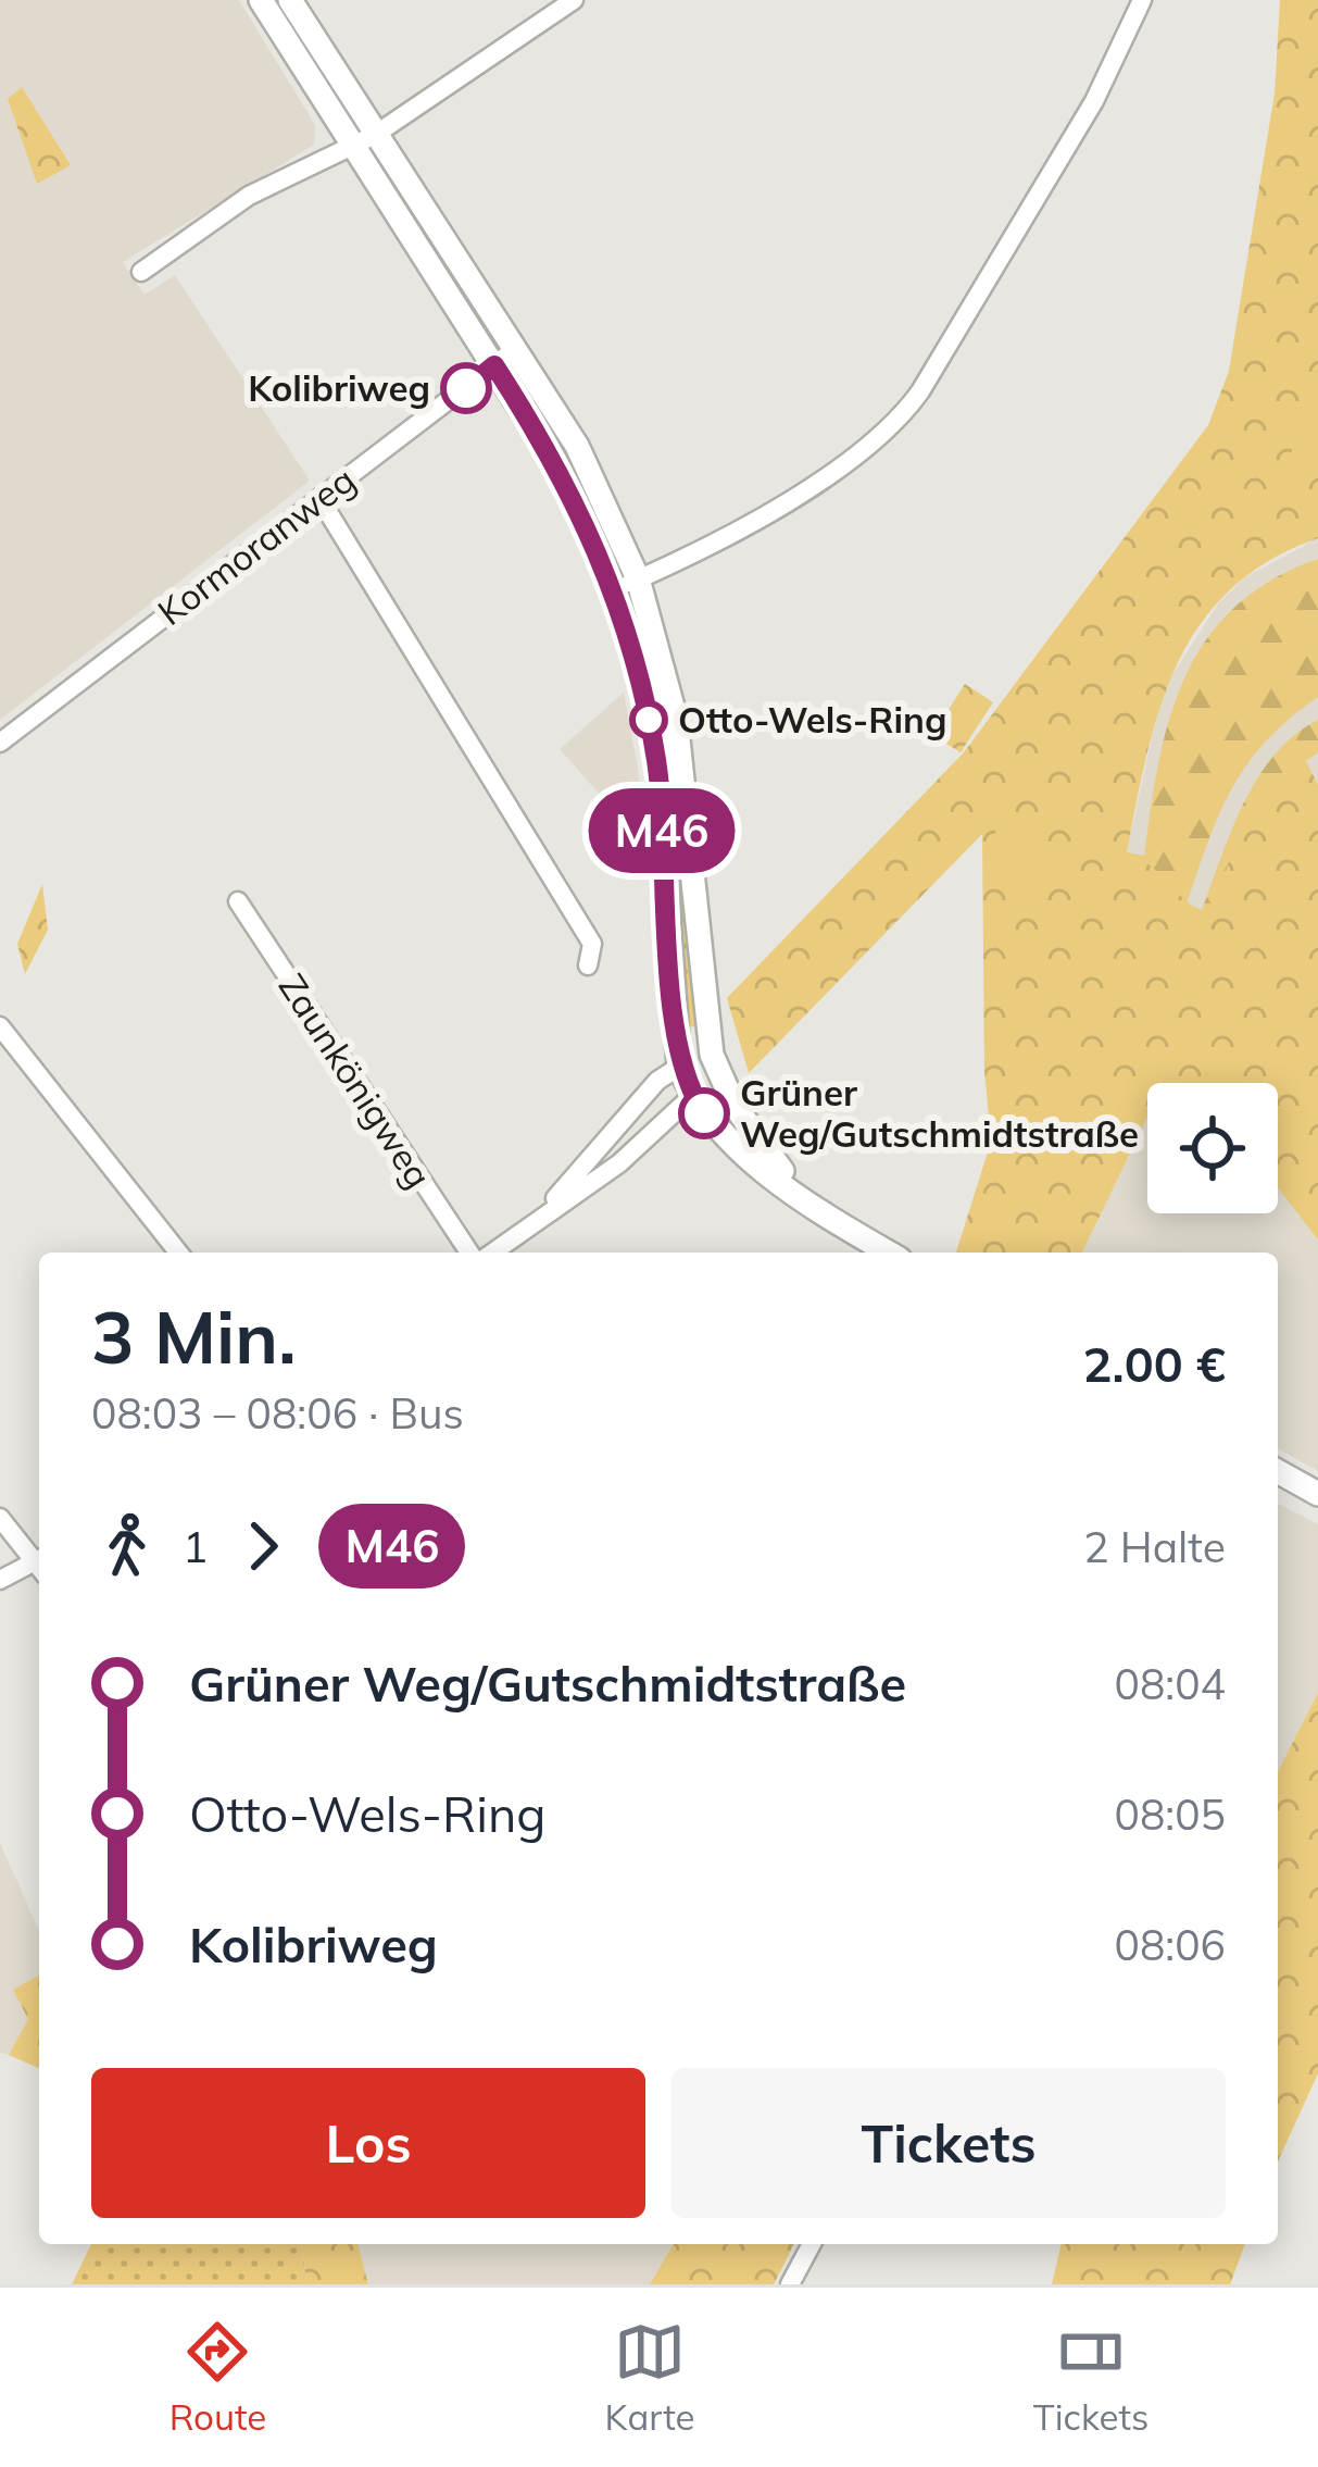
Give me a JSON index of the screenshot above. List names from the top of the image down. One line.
{"streets":{"street":["Kormoranweg","Zaunkönigweg"]},"places":["Kolibriweg","Otto-Wels-Ring","Grüner Weg/Gutschmidtstraße"],"lines":["bus line M46"],"page":{"on_map":"M46","heading":["3 Min.","08:03 – 08:06 · Bus","2.00 €"],"legs":["1","M46","2 Halte"],"list":[{"name":"Grüner Weg/Gutschmidtstraße","value":"08:04"},{"name":"Otto-Wels-Ring","value":"08:05"},{"name":"Kolibriweg","value":"08:06"}],"buttons":["Los","Tickets"],"tabs":["Route","Karte","Tickets"]}}
